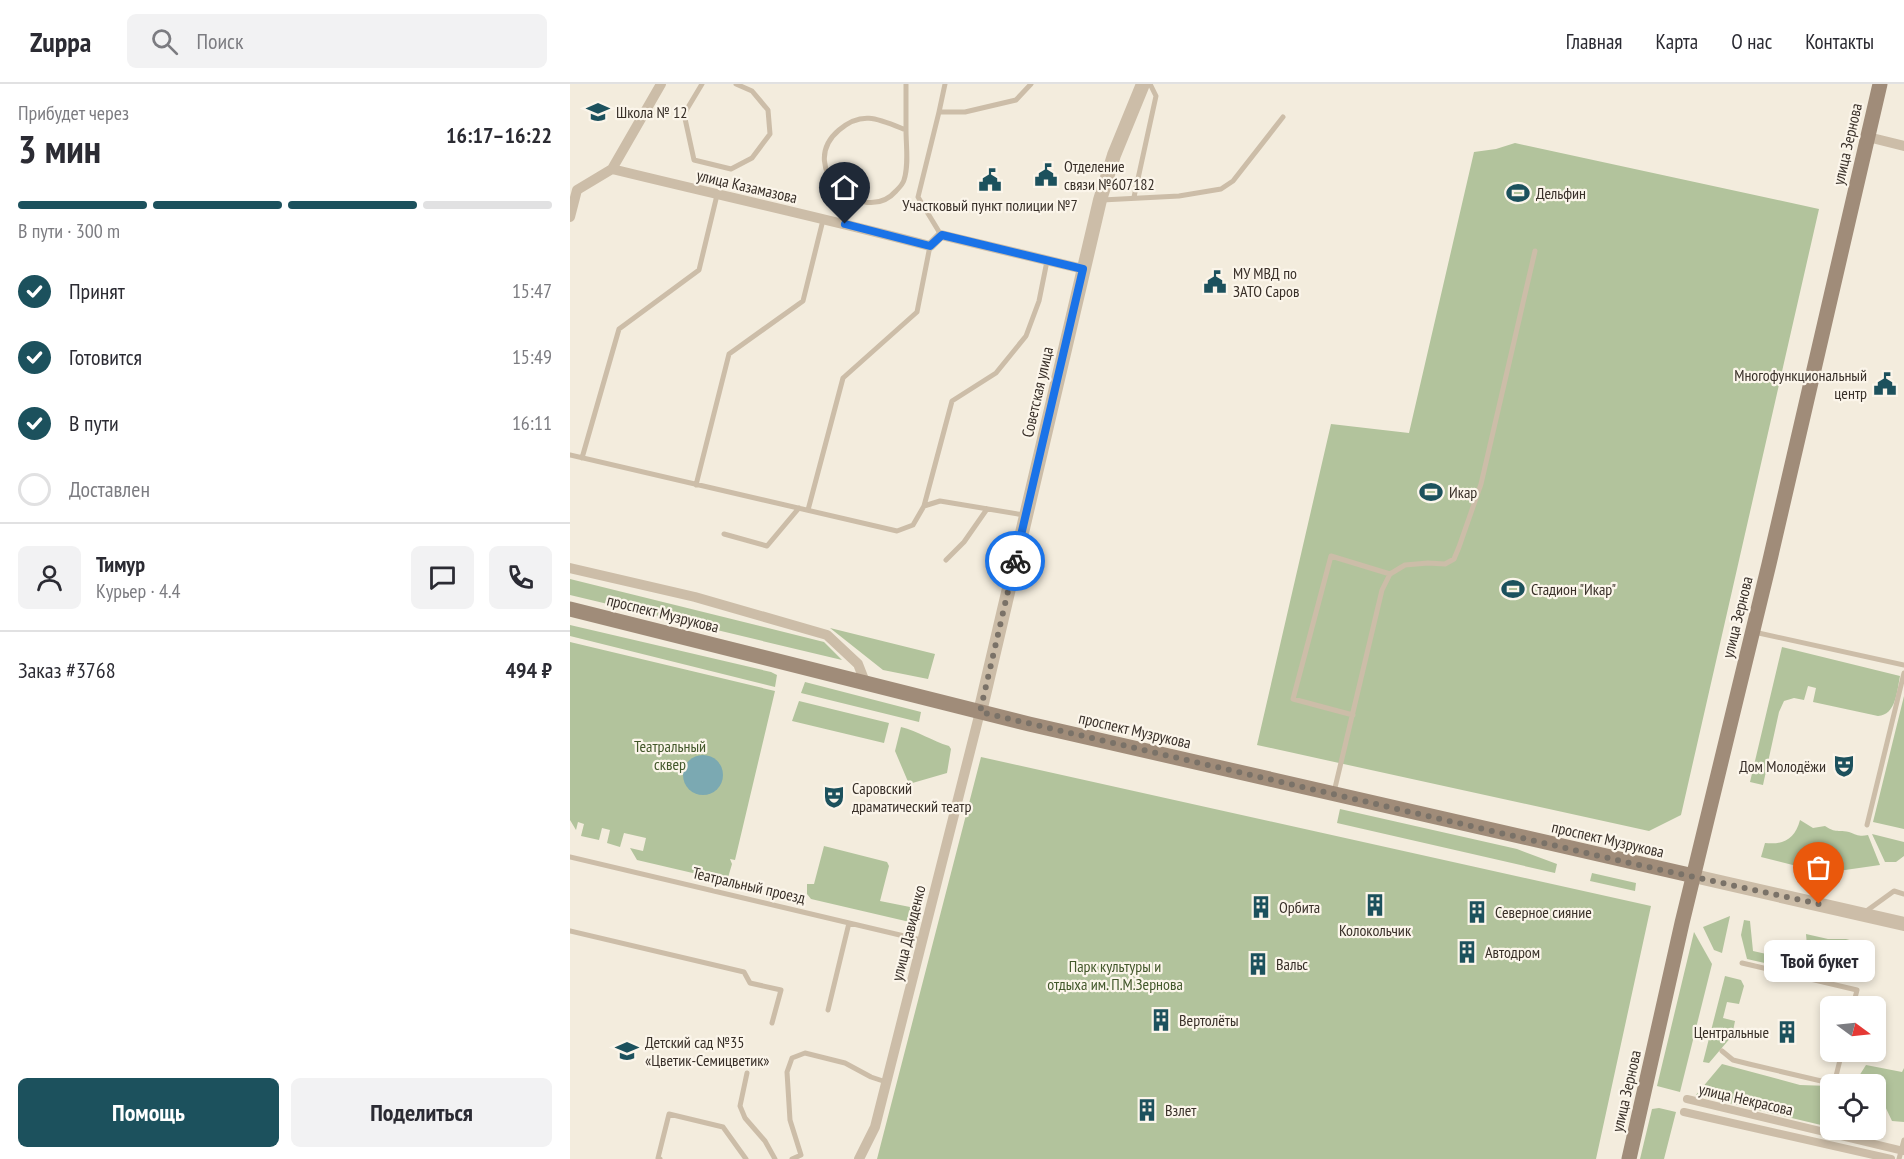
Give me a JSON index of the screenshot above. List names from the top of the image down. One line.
{"streets":{"main road":["улица Зернова","проспект Музрукова"],"street":["улица Казамазова","Советская улица","улица Давиденко","улица Некрасова"],"lane":["Театральный проезд"]},"crossings":[["улица Зернова","проспект Музрукова"],["Советская улица","проспект Музрукова"],["Советская улица","улица Давиденко"],["проспект Музрукова","улица Давиденко"],["Театральный проезд","улица Давиденко"]],"parks":["Театральный сквер","Парк культуры и отдыха им. П.М.Зернова"],"places":{"school or university":["Школа № 12","Детский сад №35 «Цветик-Семицветик»"],"public building":["Отделение связи №607182","Участковый пункт полиции №7","МУ МВД по ЗАТО Саров","Многофункциональный центр"],"sports":["Дельфин","Икар","Стадион \"Икар\""],"theatre":["Дом Молодёжи","Саровский драматический театр"],"other":["Твой букет"],"building":["Колокольчик","Орбита","Северное сияние","Автодром","Вальс","Вертолёты","Центральные","Взлет"]},"north":"right","page":{"header":"Zuppa","search":"Поиск","nav":["Главная","Карта","О нас","Контакты"],"heading":["3 мин","Прибудет через","16:17–16:22"],"panel":["Тимур","Курьер · 4.4","Заказ #3768","494 ₽"],"bar":"В пути · 300 m","list":[["Принят","15:47"],["Готовится","15:49"],["В пути","16:11"],"Доставлен"],"bubble":"Твой букет","buttons":["Помощь","Поделиться"]}}
